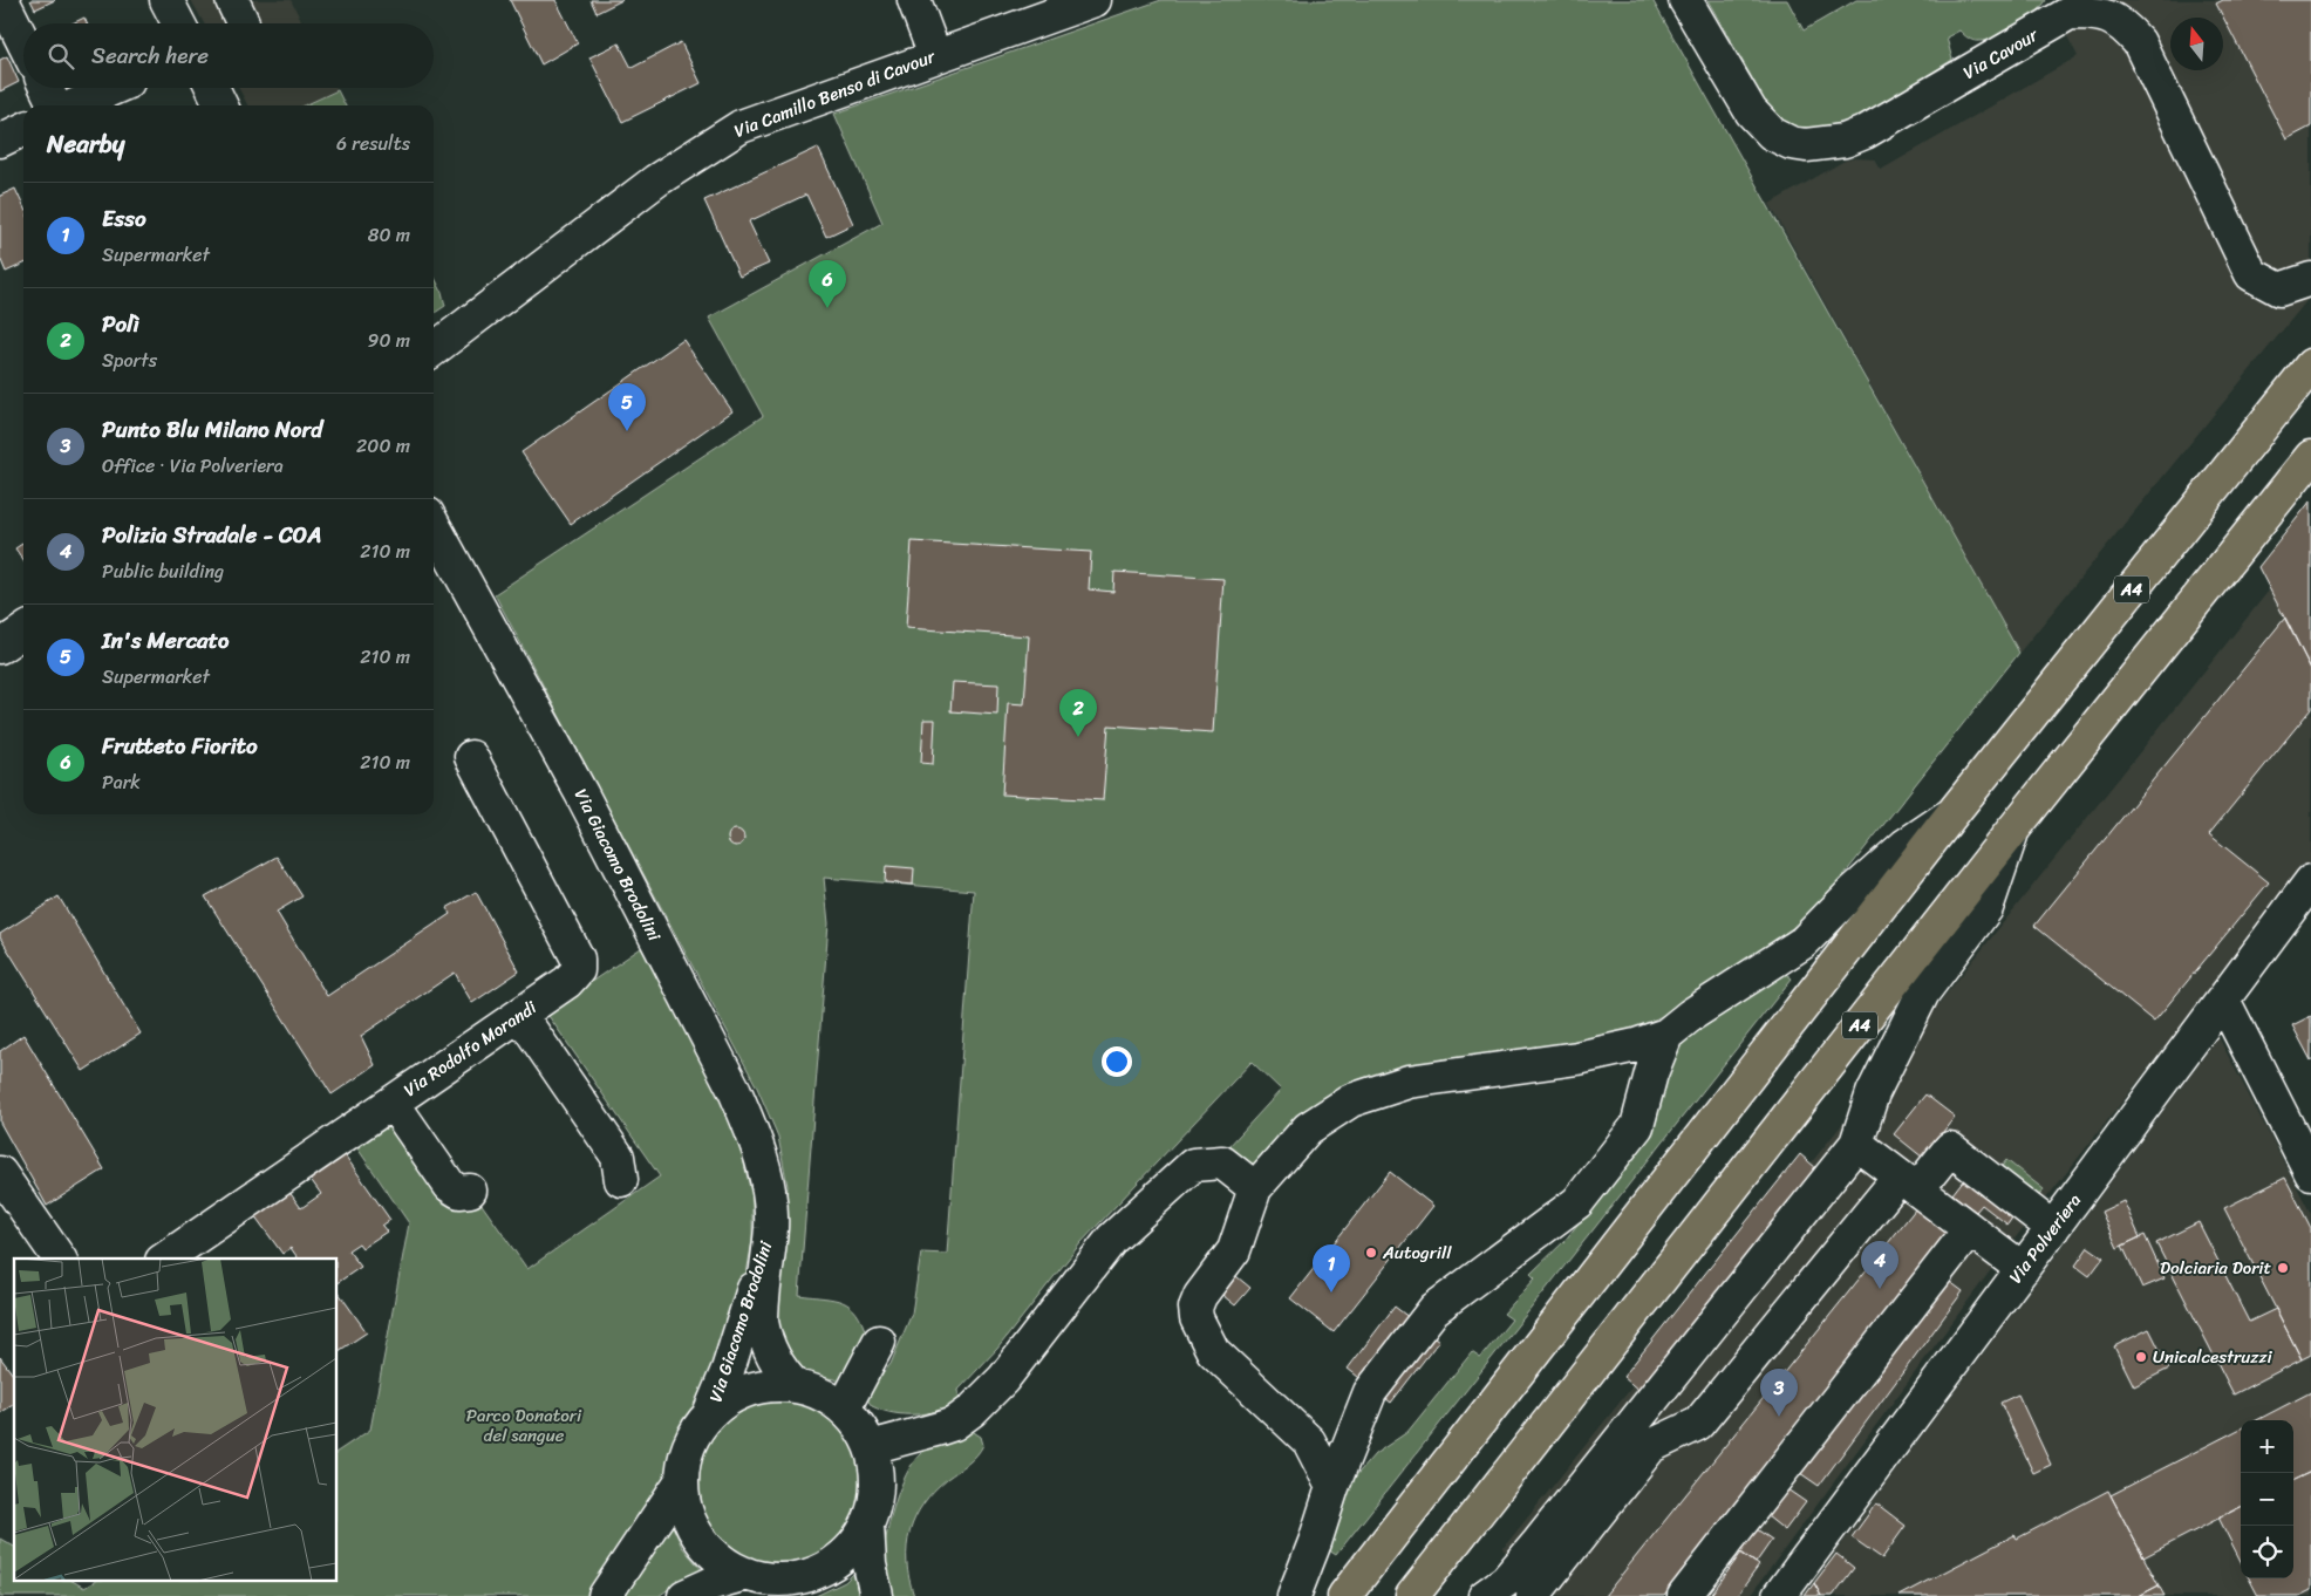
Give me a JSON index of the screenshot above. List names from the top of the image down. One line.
{"streets":{"highway":["A4"],"street":["Via Cavour","Via Camillo Benso di Cavour","Via Giacomo Brodolini","Via Rodolfo Morandi","Via Polveriera"]},"parks":["Parco Donatori del sangue"],"places":["Autogrill","Dolciaria Dorit","Unicalcestruzzi"],"north":"top","page":{"search":"Search here","heading":["Nearby","6 results"],"list":[{"mark":"1","name":"Esso","note":"Supermarket","value":"80 m"},{"mark":"2","name":"Polì","note":"Sports","value":"90 m"},{"mark":"3","name":"Punto Blu Milano Nord","note":"Office · Via Polveriera","value":"200 m"},{"mark":"4","name":"Polizia Stradale - COA","note":"Public building","value":"210 m"},{"mark":"5","name":"In's Mercato","note":"Supermarket","value":"210 m"},{"mark":"6","name":"Frutteto Fiorito","note":"Park","value":"210 m"}],"pins":["6","5","2","4","1","3"],"map_buttons":["+","−"]}}
